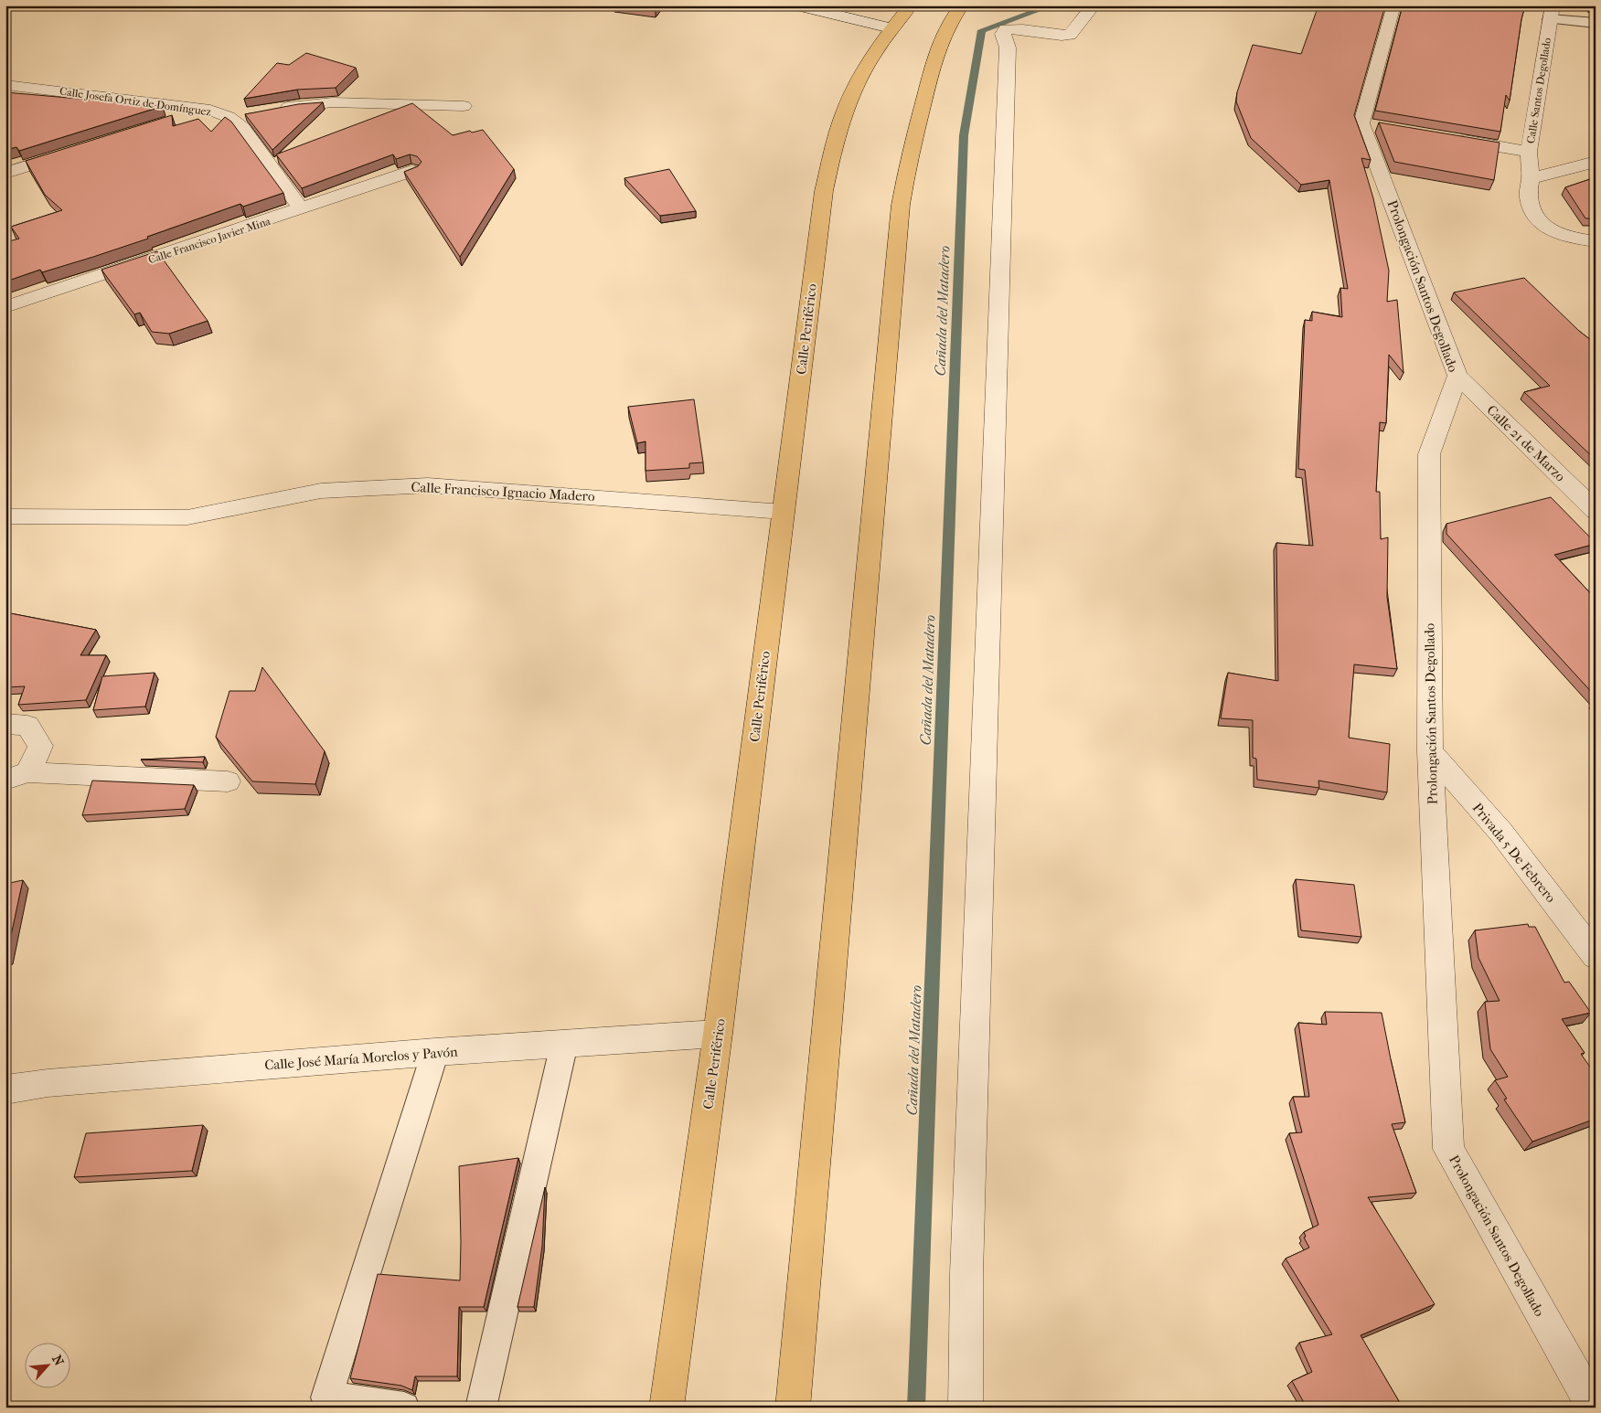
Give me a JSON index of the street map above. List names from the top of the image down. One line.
{"streets":{"highway":["Calle Periférico"],"street":["Calle Santos Degollado","Calle Josefa Ortiz de Domínguez","Calle Francisco Javier Mina","Prolongación Santos Degollado","Calle 21 de Marzo","Calle Francisco Ignacio Madero","Privada 5 De Febrero","Calle José María Morelos y Pavón"]},"crossings":[["Calle Josefa Ortiz de Domínguez","Calle Francisco Javier Mina"],["Prolongación Santos Degollado","Calle 21 de Marzo"],["Prolongación Santos Degollado","Privada 5 De Febrero"],["Calle Periférico","Calle Francisco Ignacio Madero"],["Calle Periférico","Calle José María Morelos y Pavón"]],"water":["Cañada del Matadero"],"north":"top right"}
